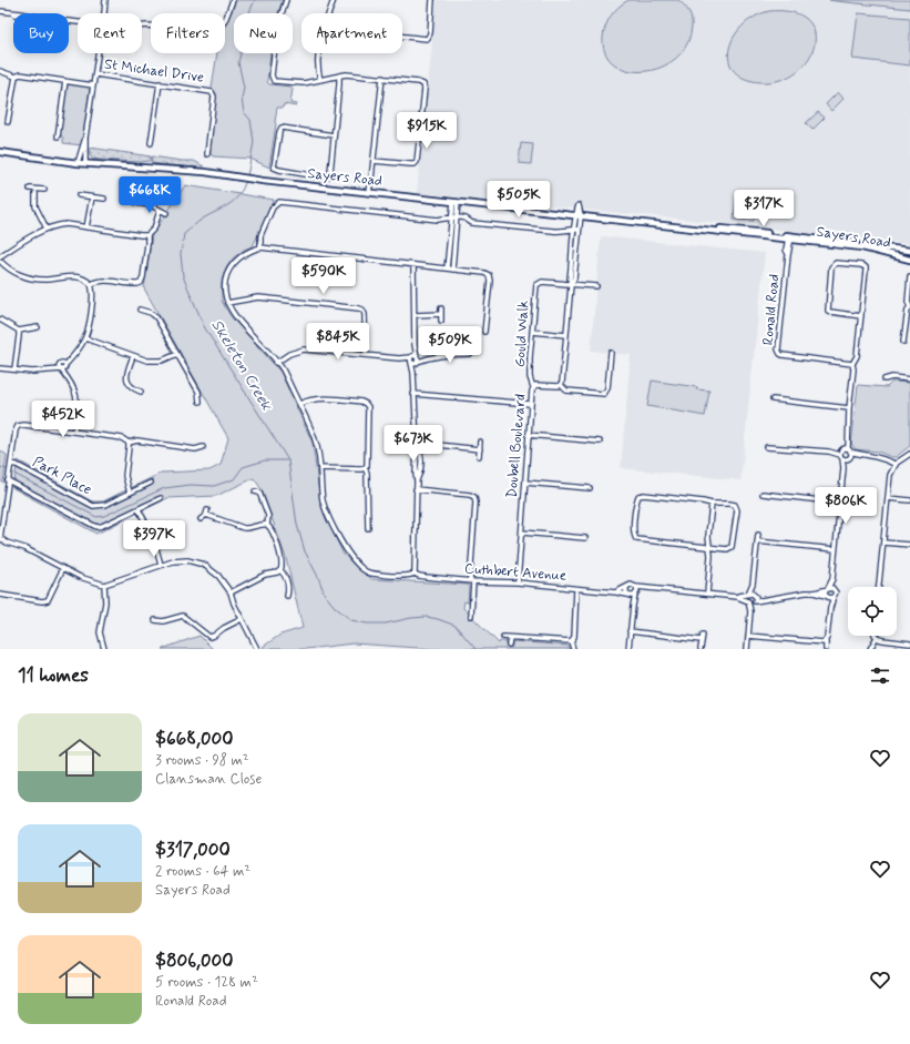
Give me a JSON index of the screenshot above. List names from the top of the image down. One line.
{"streets":{"main road":["Sayers Road"],"street":["St Michael Drive","Ronald Road","Gould Walk","Doubell Boulevard","Park Place","Cuthbert Avenue"]},"crossings":[["Sayers Road","Ronald Road"],["Gould Walk","Doubell Boulevard"],["Doubell Boulevard","Cuthbert Avenue"]],"water":["Skeleton Creek"],"page":{"chip":["Buy","Rent","Filters","New","Apartment"],"price":["$915K","$668K","$505K","$317K","$590K","$845K","$509K","$452K","$673K","$806K","$397K"],"heading":"11 homes","list":[{"name":"$668,000","note":"3 rooms · 98 m² · Clansman Close"},{"name":"$317,000","note":"2 rooms · 64 m² · Sayers Road"},{"name":"$806,000","note":"5 rooms · 128 m² · Ronald Road"}]}}
